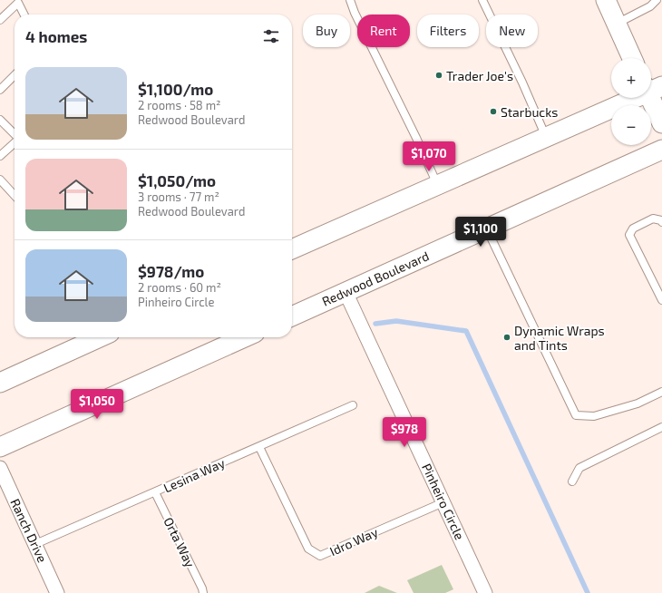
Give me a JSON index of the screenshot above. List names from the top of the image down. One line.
{"streets":{"main road":["Redwood Boulevard"],"street":["Pinheiro Circle","Ranch Drive"],"lane":["Lesina Way","Idro Way","Orta Way"]},"crossings":[["Redwood Boulevard","Pinheiro Circle"],["Lesina Way","Ranch Drive"],["Lesina Way","Idro Way"],["Lesina Way","Orta Way"],["Pinheiro Circle","Idro Way"]],"places":["Trader Joe's","Starbucks","Dynamic Wraps and Tints"],"page":{"chip":["Buy","Rent","Filters","New"],"heading":"4 homes","map_buttons":["+","−"],"list":[{"name":"$1,100/mo","note":"2 rooms · 58 m² · Redwood Boulevard"},{"name":"$1,050/mo","note":"3 rooms · 77 m² · Redwood Boulevard"},{"name":"$978/mo","note":"2 rooms · 60 m² · Pinheiro Circle"}],"price":["$1,070","$1,100","$1,050","$978"]}}
